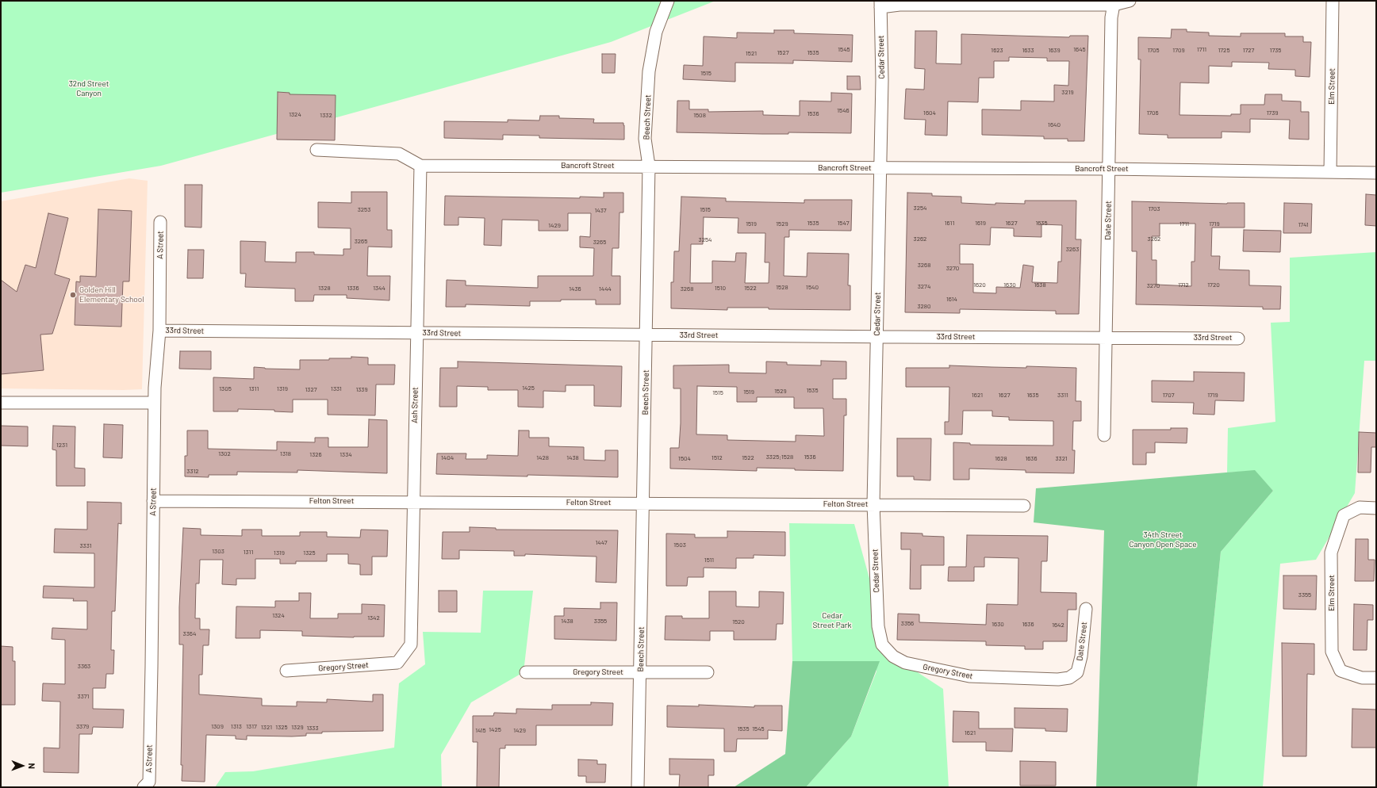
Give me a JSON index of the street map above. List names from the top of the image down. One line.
{"streets":{"street":["Cedar Street","Elm Street","Beech Street","Bancroft Street","Date Street","A Street","33rd Street","Ash Street","Felton Street","Gregory Street"]},"crossings":[["Cedar Street","Bancroft Street"],["Cedar Street","33rd Street"],["Cedar Street","Felton Street"],["Cedar Street","Gregory Street"],["Elm Street","Bancroft Street"],["Beech Street","Bancroft Street"],["Beech Street","33rd Street"],["Beech Street","Felton Street"],["Beech Street","Gregory Street"],["Bancroft Street","Date Street"],["Bancroft Street","Ash Street"],["Date Street","33rd Street"],["Date Street","Gregory Street"],["A Street","33rd Street"],["A Street","Felton Street"],["33rd Street","Ash Street"],["Ash Street","Felton Street"],["Ash Street","Gregory Street"]],"parks":["32nd Street Canyon","34th Street Canyon Open Space","Cedar Street Park"],"places":["Golden Hill Elementary School"],"house_numbers":["1545","1645","1711","1623","1633","1639","1705","1709","1725","1727","1735","1527","1535","1521","1515","3219","1546","1604","1706","1739","1536","1324","1332","1508","1640","3254","1703","3253","1515","1437","1535","1547","1611","1619","1627","1635","1519","1529","1711","1719","1741","1429","3262","3262","3254","3265","3265","3263","3268","3270","1620","1630","1638","1712","1720","3270","3274","1528","1540","1328","1336","1344","1510","1522","1436","1444","3268","1614","3280","1425","1305","1311","1319","1331","1327","1339","1535","1529","1519","1515","1621","1627","1635","3311","1707","1719","1231","1302","1318","1326","1334","3325;1528","1536","1404","1428","1438","1512","1522","1504","1628","1636","3321","3312","1447","1503","3331","1303","1311","1319","1325","1511","3355","1324","1342","1438","3355","1520","3356","1630","1636","1642","3364","3363","3371","3379","1309","1313","1317","1321","1325","1329","1333","1535","1545","1425","1415","1429","1621"],"north":"right"}
